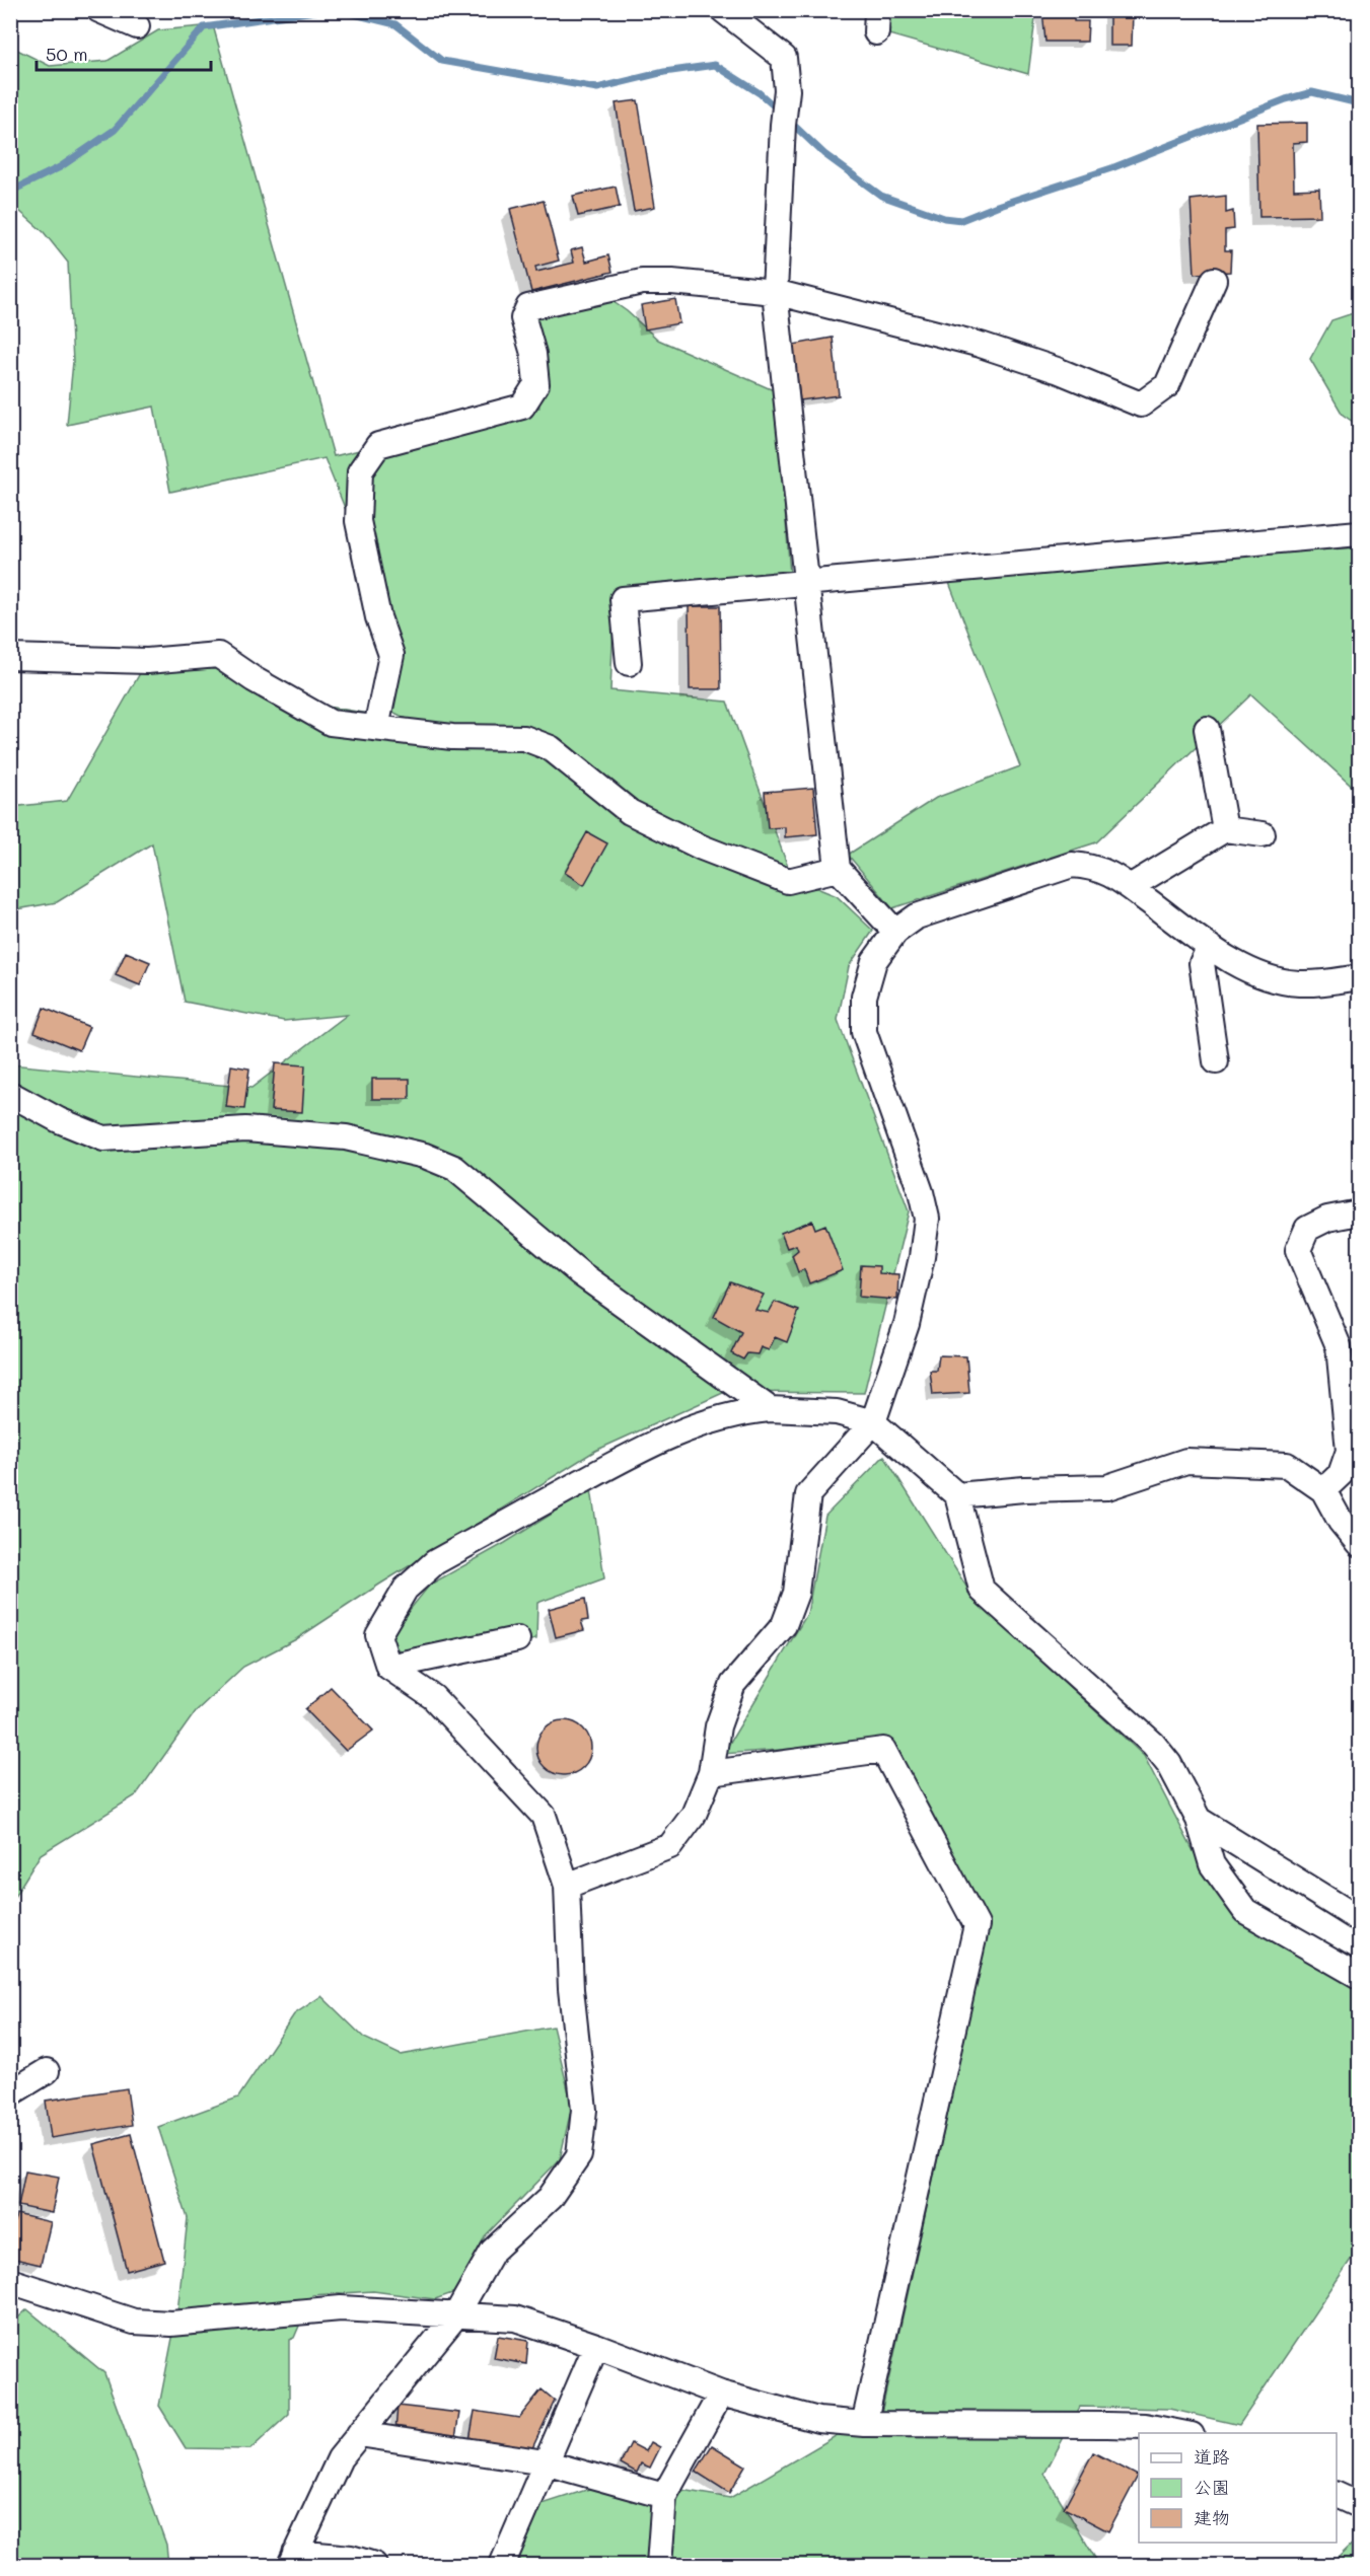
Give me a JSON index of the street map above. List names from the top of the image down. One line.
{"legend":["道路","公園","建物"],"scale_bar":"50 m"}
